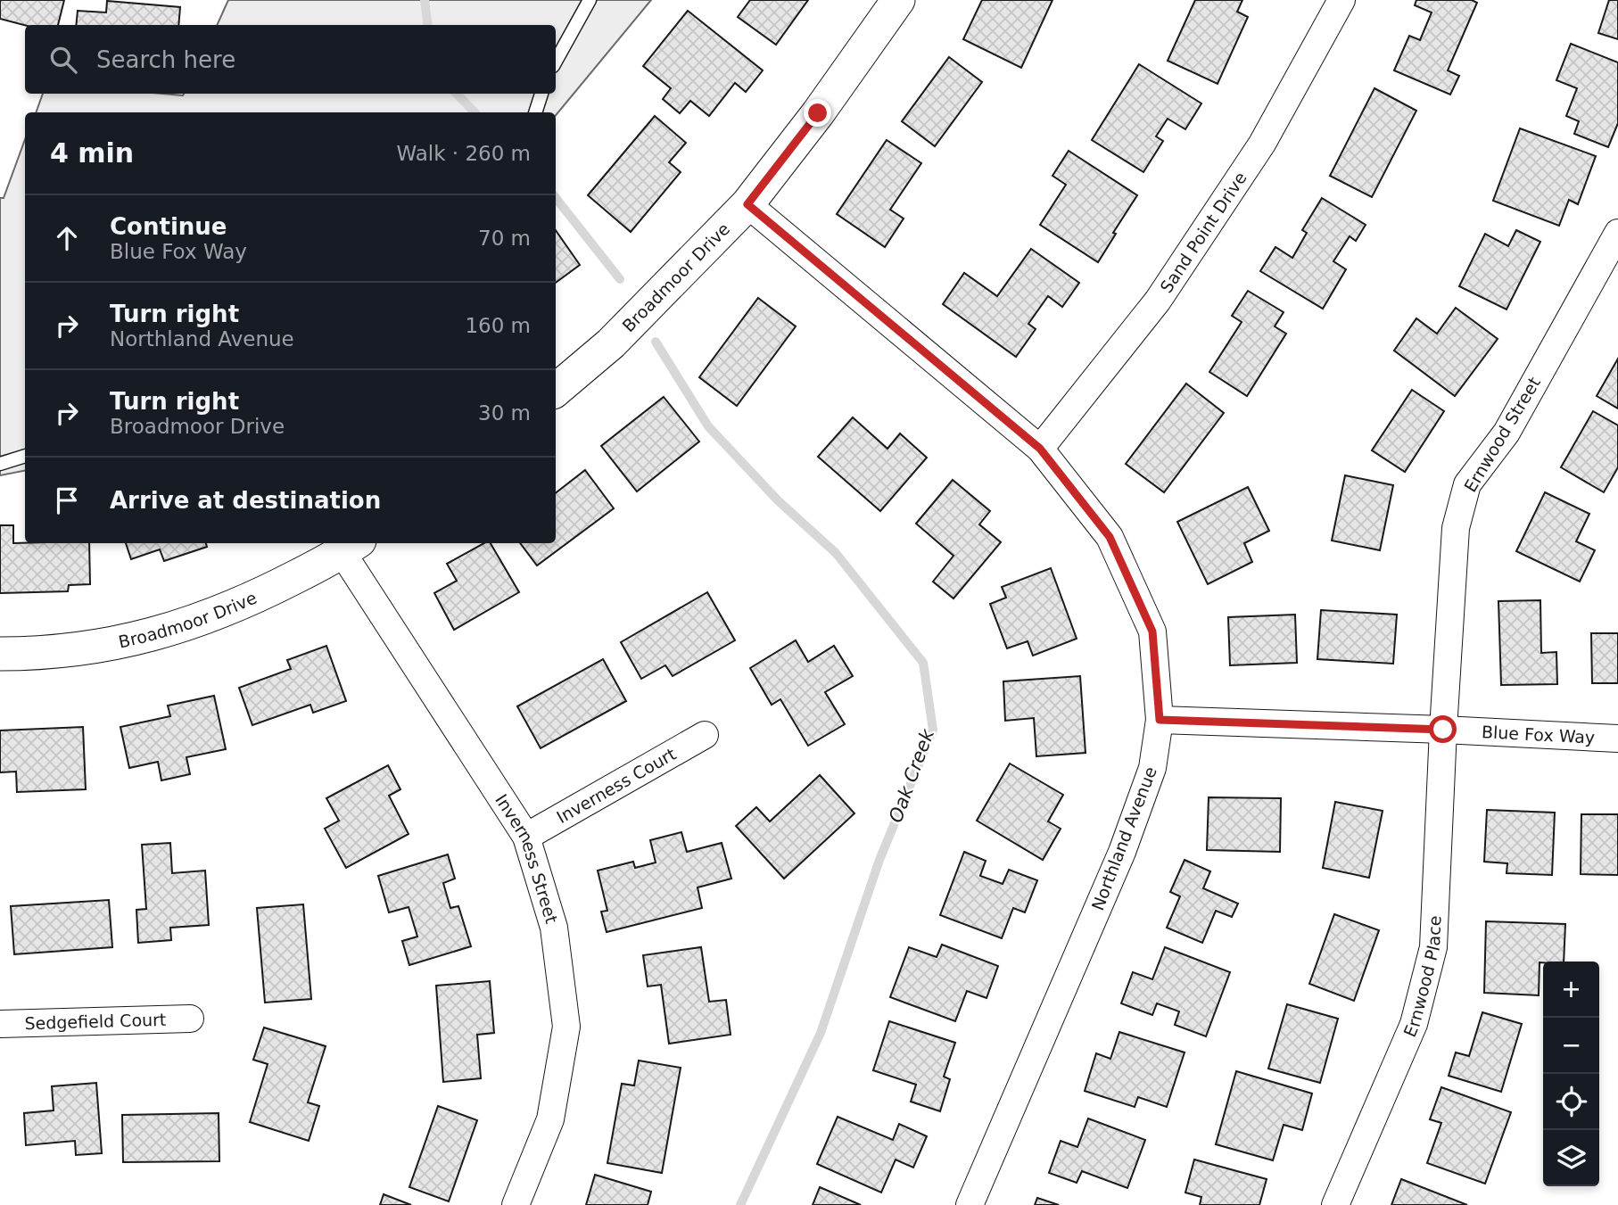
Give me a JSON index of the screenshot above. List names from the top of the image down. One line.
{"streets":{"street":["Sand Point Drive","Broadmoor Drive","Ernwood Street","Blue Fox Way","Inverness Court","Northland Avenue","Inverness Street","Ernwood Place","Sedgefield Court"]},"crossings":[["Sand Point Drive","Northland Avenue"],["Broadmoor Drive","Northland Avenue"],["Broadmoor Drive","Inverness Street"],["Ernwood Street","Blue Fox Way"],["Ernwood Street","Ernwood Place"],["Blue Fox Way","Northland Avenue"],["Blue Fox Way","Ernwood Place"],["Inverness Court","Inverness Street"]],"water":["Oak Creek"],"page":{"search":"Search here","heading":["4 min","Walk · 260 m"],"list":[["Continue","Blue Fox Way","70 m"],["Turn right","Northland Avenue","160 m"],["Turn right","Broadmoor Drive","30 m"],"Arrive at destination"],"map_buttons":["+","−"]}}
